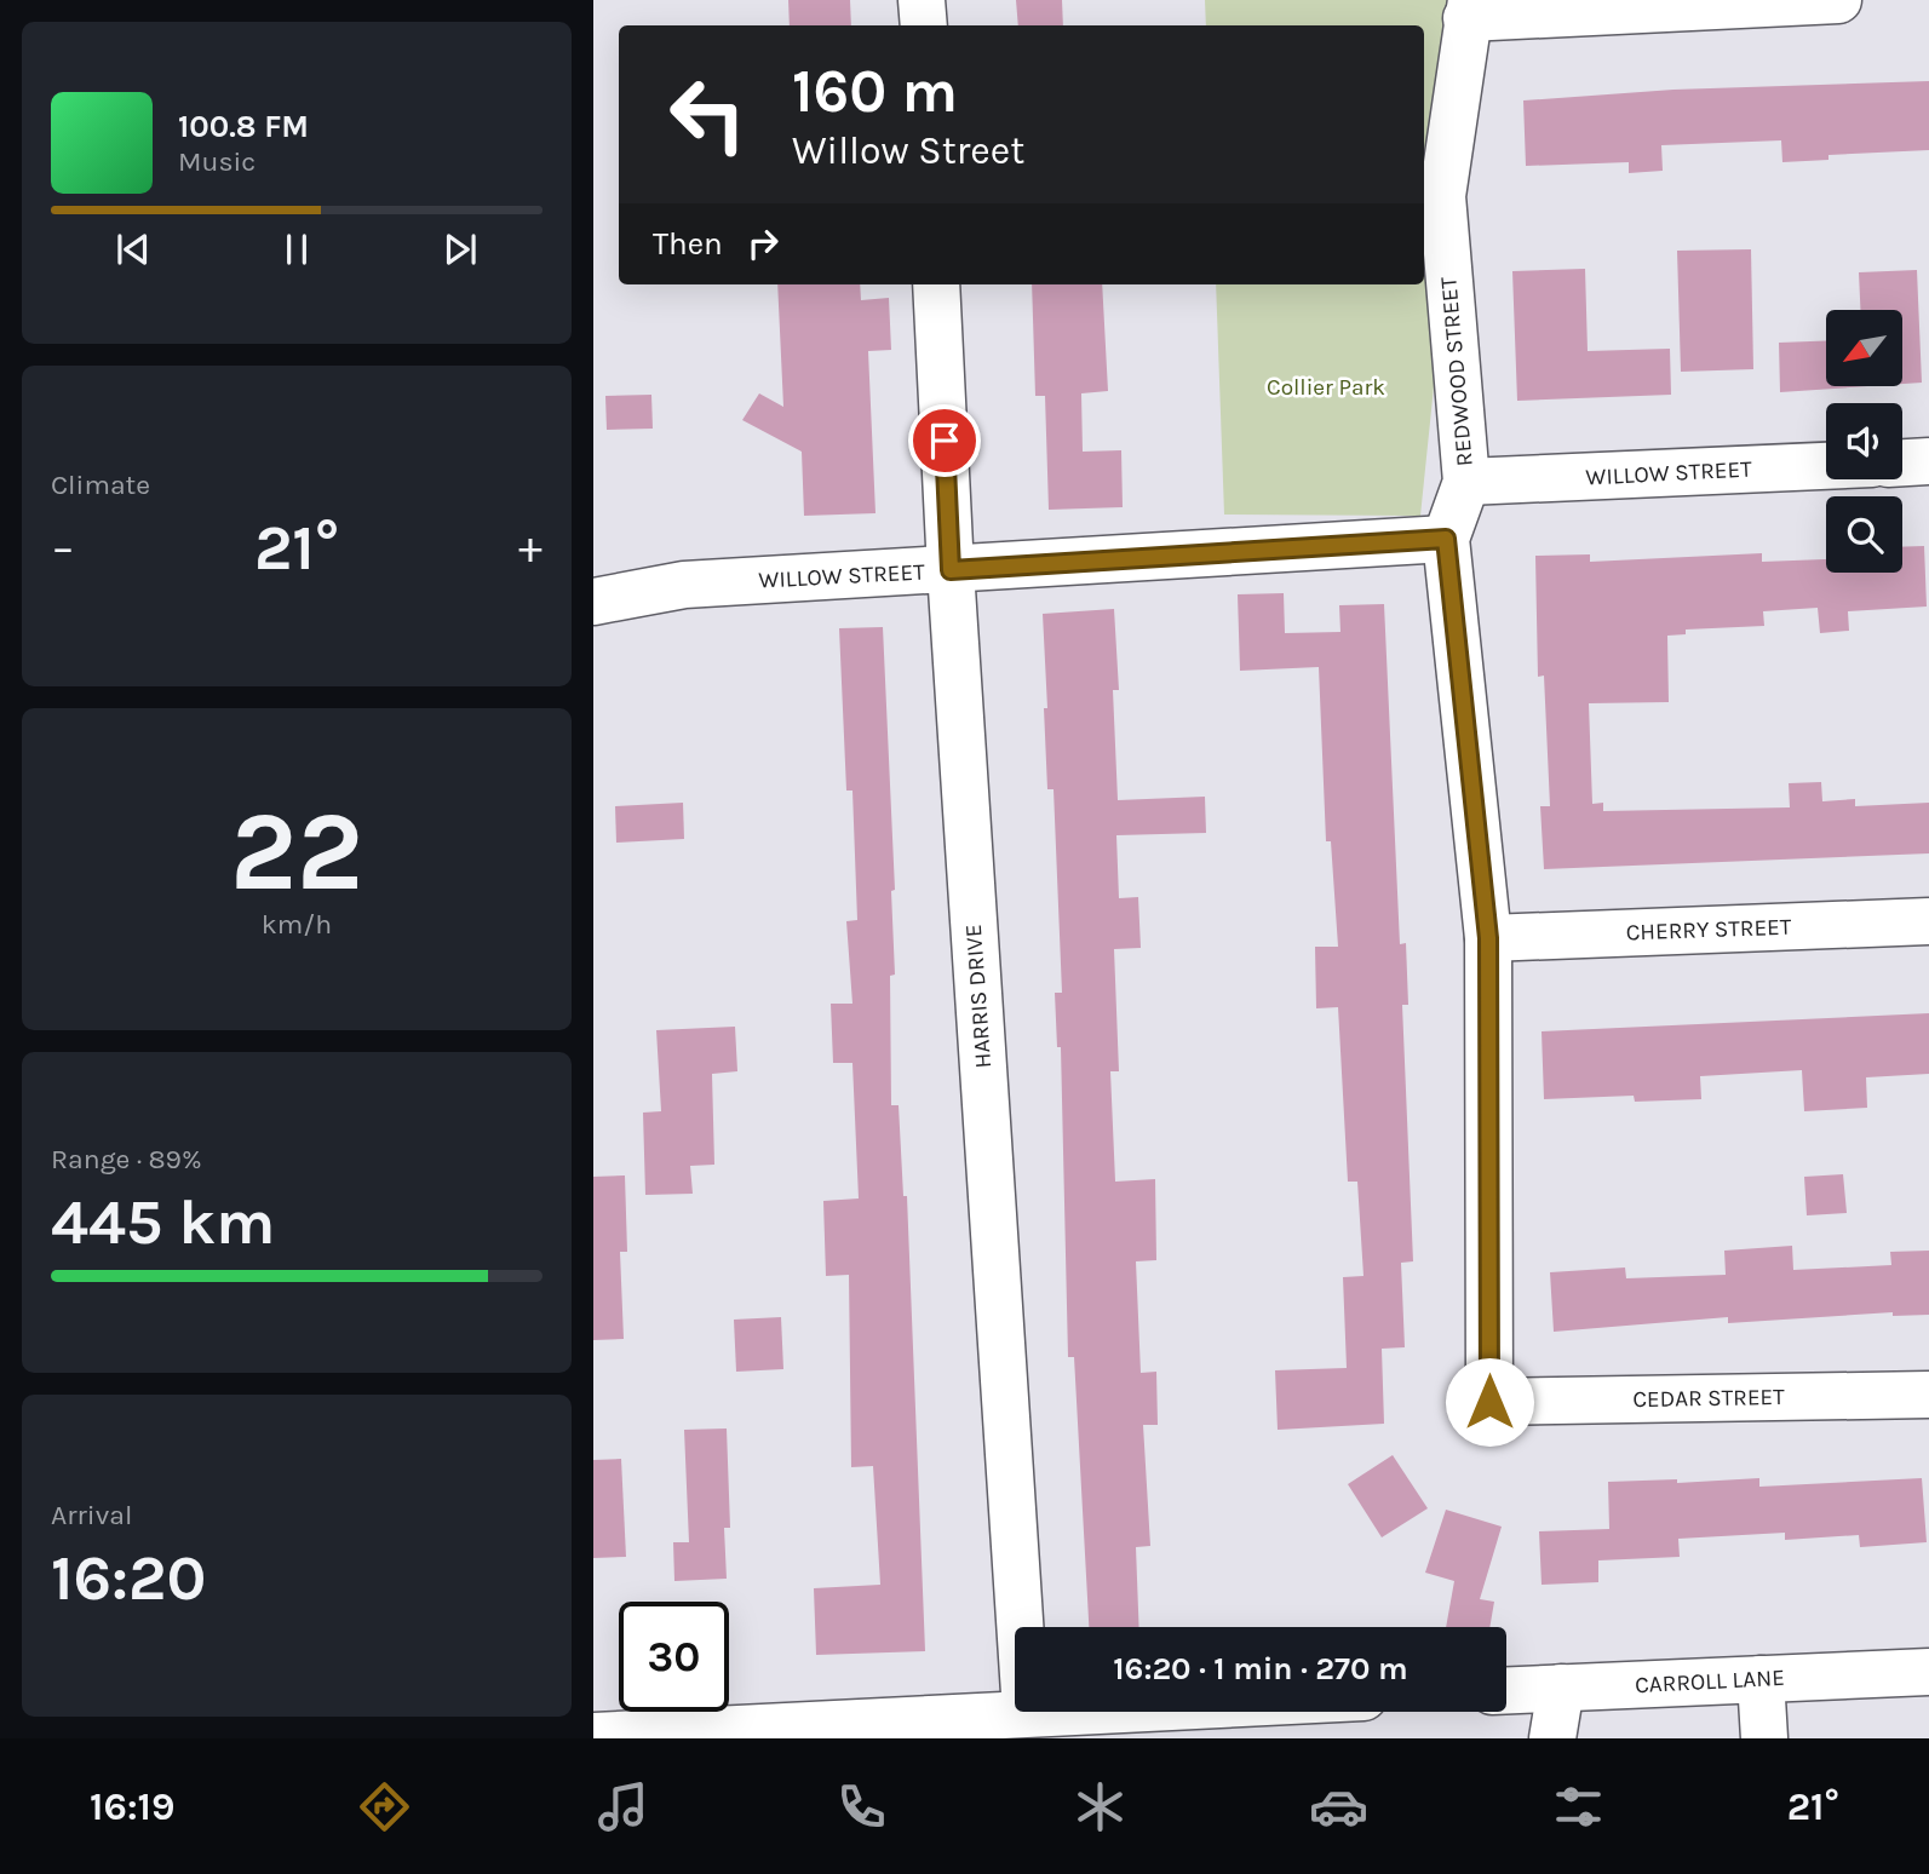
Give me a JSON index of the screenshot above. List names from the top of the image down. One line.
{"streets":{"street":["REDWOOD STREET","WILLOW STREET","CHERRY STREET","HARRIS DRIVE","CEDAR STREET","CARROLL LANE"]},"crossings":[["REDWOOD STREET","WILLOW STREET"],["REDWOOD STREET","CHERRY STREET"],["REDWOOD STREET","CEDAR STREET"],["WILLOW STREET","HARRIS DRIVE"]],"parks":["Collier Park"],"north":"bottom left","page":{"turn":["160 m","Willow Street"],"song":["100.8 FM","Music"],"then":"Then","tile":["Climate",["22","km/h"],["Range · 89%","445 km"],["Arrival","16:20"]],"heat":["−","21°","+"],"limit":"30","trip":"16:20 · 1 min · 270 m","tabs":["16:19","21°"]}}
